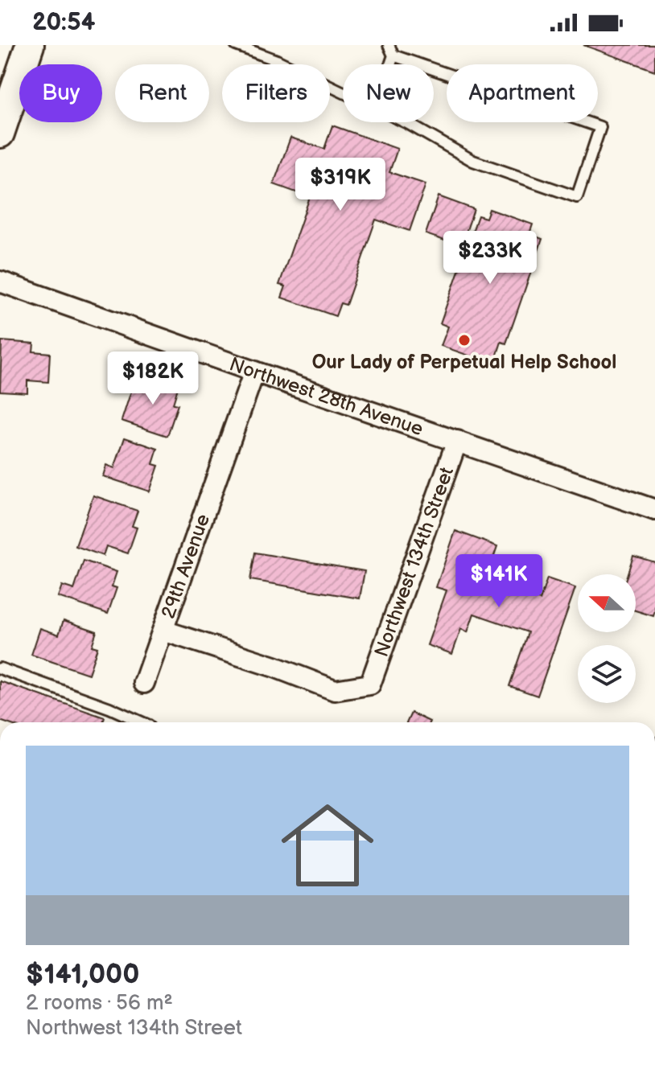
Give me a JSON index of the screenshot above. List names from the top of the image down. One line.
{"streets":{"street":["Northwest 28th Avenue","Northwest 134th Street","29th Avenue"]},"crossings":[["Northwest 28th Avenue","Northwest 134th Street"],["Northwest 28th Avenue","29th Avenue"],["Northwest 134th Street","29th Avenue"]],"places":["Our Lady of Perpetual Help School"],"north":"left","page":{"status":"20:54","chip":["Buy","Rent","Filters","New","Apartment"],"price":["$319K","$233K","$182K","$141K"],"list":[{"name":"$141,000","note":"2 rooms · 56 m² · Northwest 134th Street"}]}}
